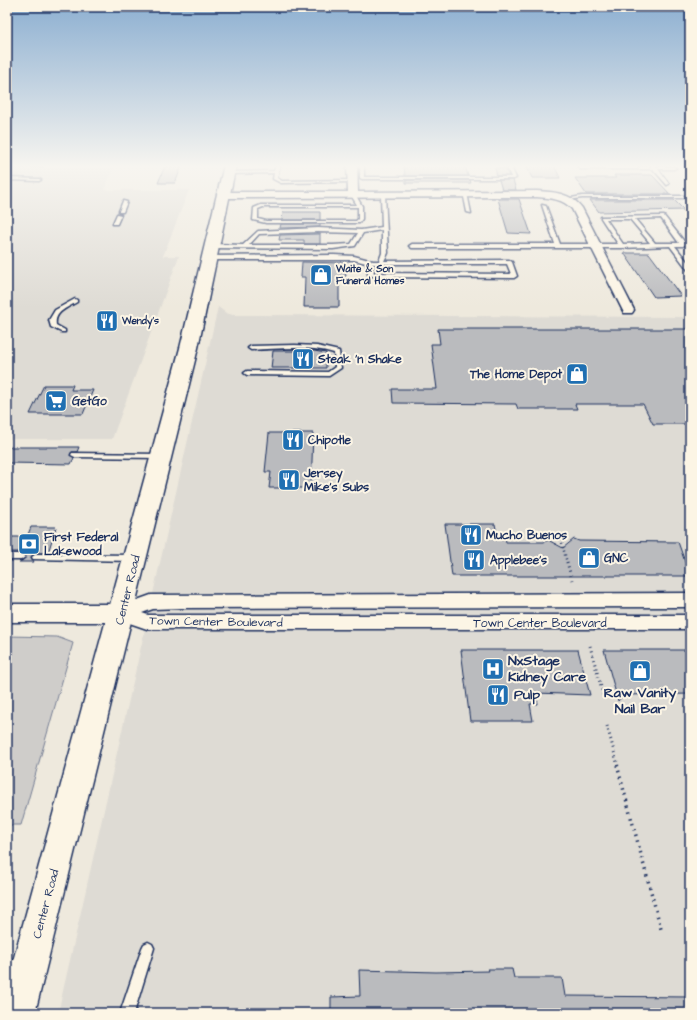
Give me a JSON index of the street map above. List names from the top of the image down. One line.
{"streets":{"main road":["Center Road"],"street":["Town Center Boulevard"]},"crossings":[["Center Road","Town Center Boulevard"]],"places":{"shop":["Waite & Son Funeral Homes","The Home Depot","GNC","Raw Vanity Nail Bar"],"restaurant":["Wendy's","Steak 'n Shake","Chipotle","Jersey Mike's Subs","Mucho Buenos","Applebee's","Pulp"],"supermarket":["GetGo"],"bank":["First Federal Lakewood"],"hospital":["NxStage Kidney Care"]}}
